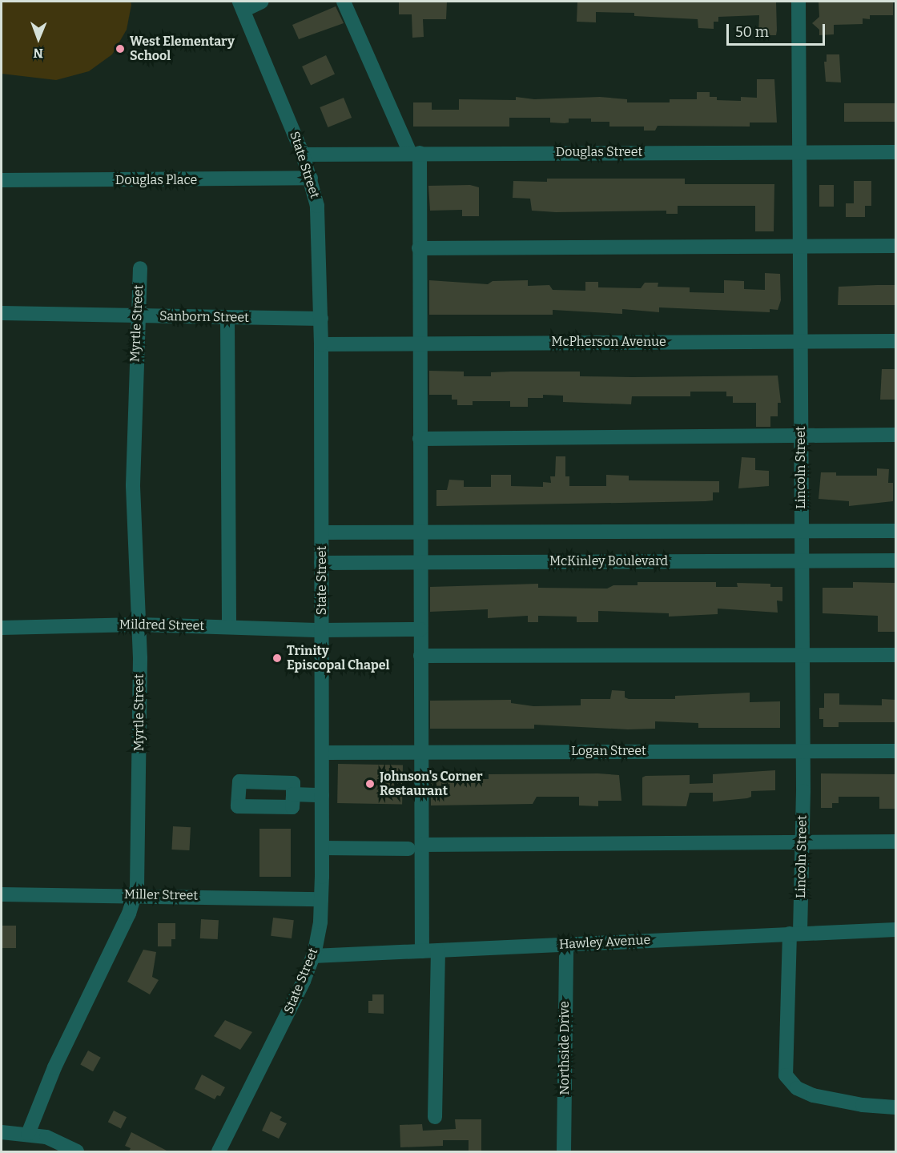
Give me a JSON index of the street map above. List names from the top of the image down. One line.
{"streets":{"street":["Douglas Street","State Street","Douglas Place","Sanborn Street","Myrtle Street","McPherson Avenue","Lincoln Street","McKinley Boulevard","Mildred Street","Logan Street","Miller Street","Hawley Avenue","Northside Drive"]},"crossings":[["Douglas Street","State Street"],["Douglas Street","Lincoln Street"],["State Street","Douglas Place"],["State Street","Sanborn Street"],["State Street","McPherson Avenue"],["State Street","McKinley Boulevard"],["State Street","Mildred Street"],["State Street","Logan Street"],["State Street","Miller Street"],["State Street","Hawley Avenue"],["Sanborn Street","Myrtle Street"],["Myrtle Street","Mildred Street"],["Myrtle Street","Miller Street"],["McPherson Avenue","Lincoln Street"],["Lincoln Street","McKinley Boulevard"],["Lincoln Street","Logan Street"],["Lincoln Street","Hawley Avenue"],["Hawley Avenue","Northside Drive"]],"places":["West Elementary School","Trinity Episcopal Chapel","Johnson's Corner Restaurant"],"scale_bar":"50 m","north":"bottom"}
